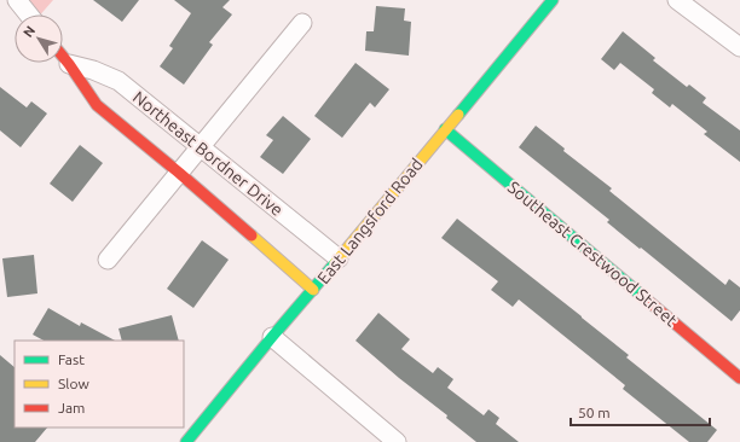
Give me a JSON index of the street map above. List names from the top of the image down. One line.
{"streets":{"street":["Northeast Bordner Drive","East Langsford Road","Southeast Crestwood Street"]},"crossings":[["Northeast Bordner Drive","East Langsford Road"],["East Langsford Road","Southeast Crestwood Street"]],"legend":["Fast","Slow","Jam"],"scale_bar":"50 m","north":"top left"}
